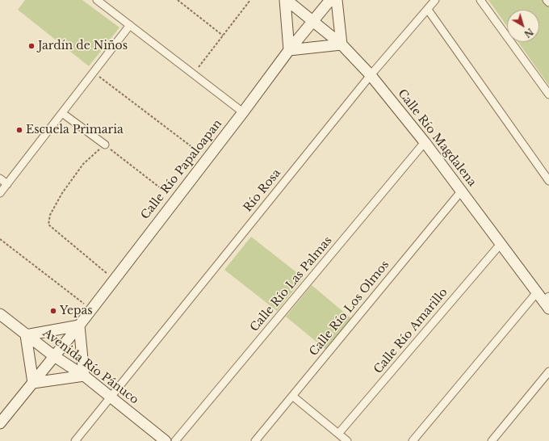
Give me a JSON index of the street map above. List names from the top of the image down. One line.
{"streets":{"street":["Calle Río Magdalena","Calle Río Papaloapan","Río Rosa","Calle Río Las Palmas","Calle Río Los Olmos","Calle Río Amarillo","Avenida Río Pánuco"]},"crossings":[["Calle Río Magdalena","Calle Río Papaloapan"],["Calle Río Magdalena","Río Rosa"],["Calle Río Magdalena","Calle Río Las Palmas"],["Calle Río Magdalena","Calle Río Los Olmos"],["Calle Río Magdalena","Calle Río Amarillo"],["Calle Río Papaloapan","Avenida Río Pánuco"],["Río Rosa","Avenida Río Pánuco"]],"places":["Jardín de Niños","Escuela Primaria","Yepas"],"north":"bottom right"}
